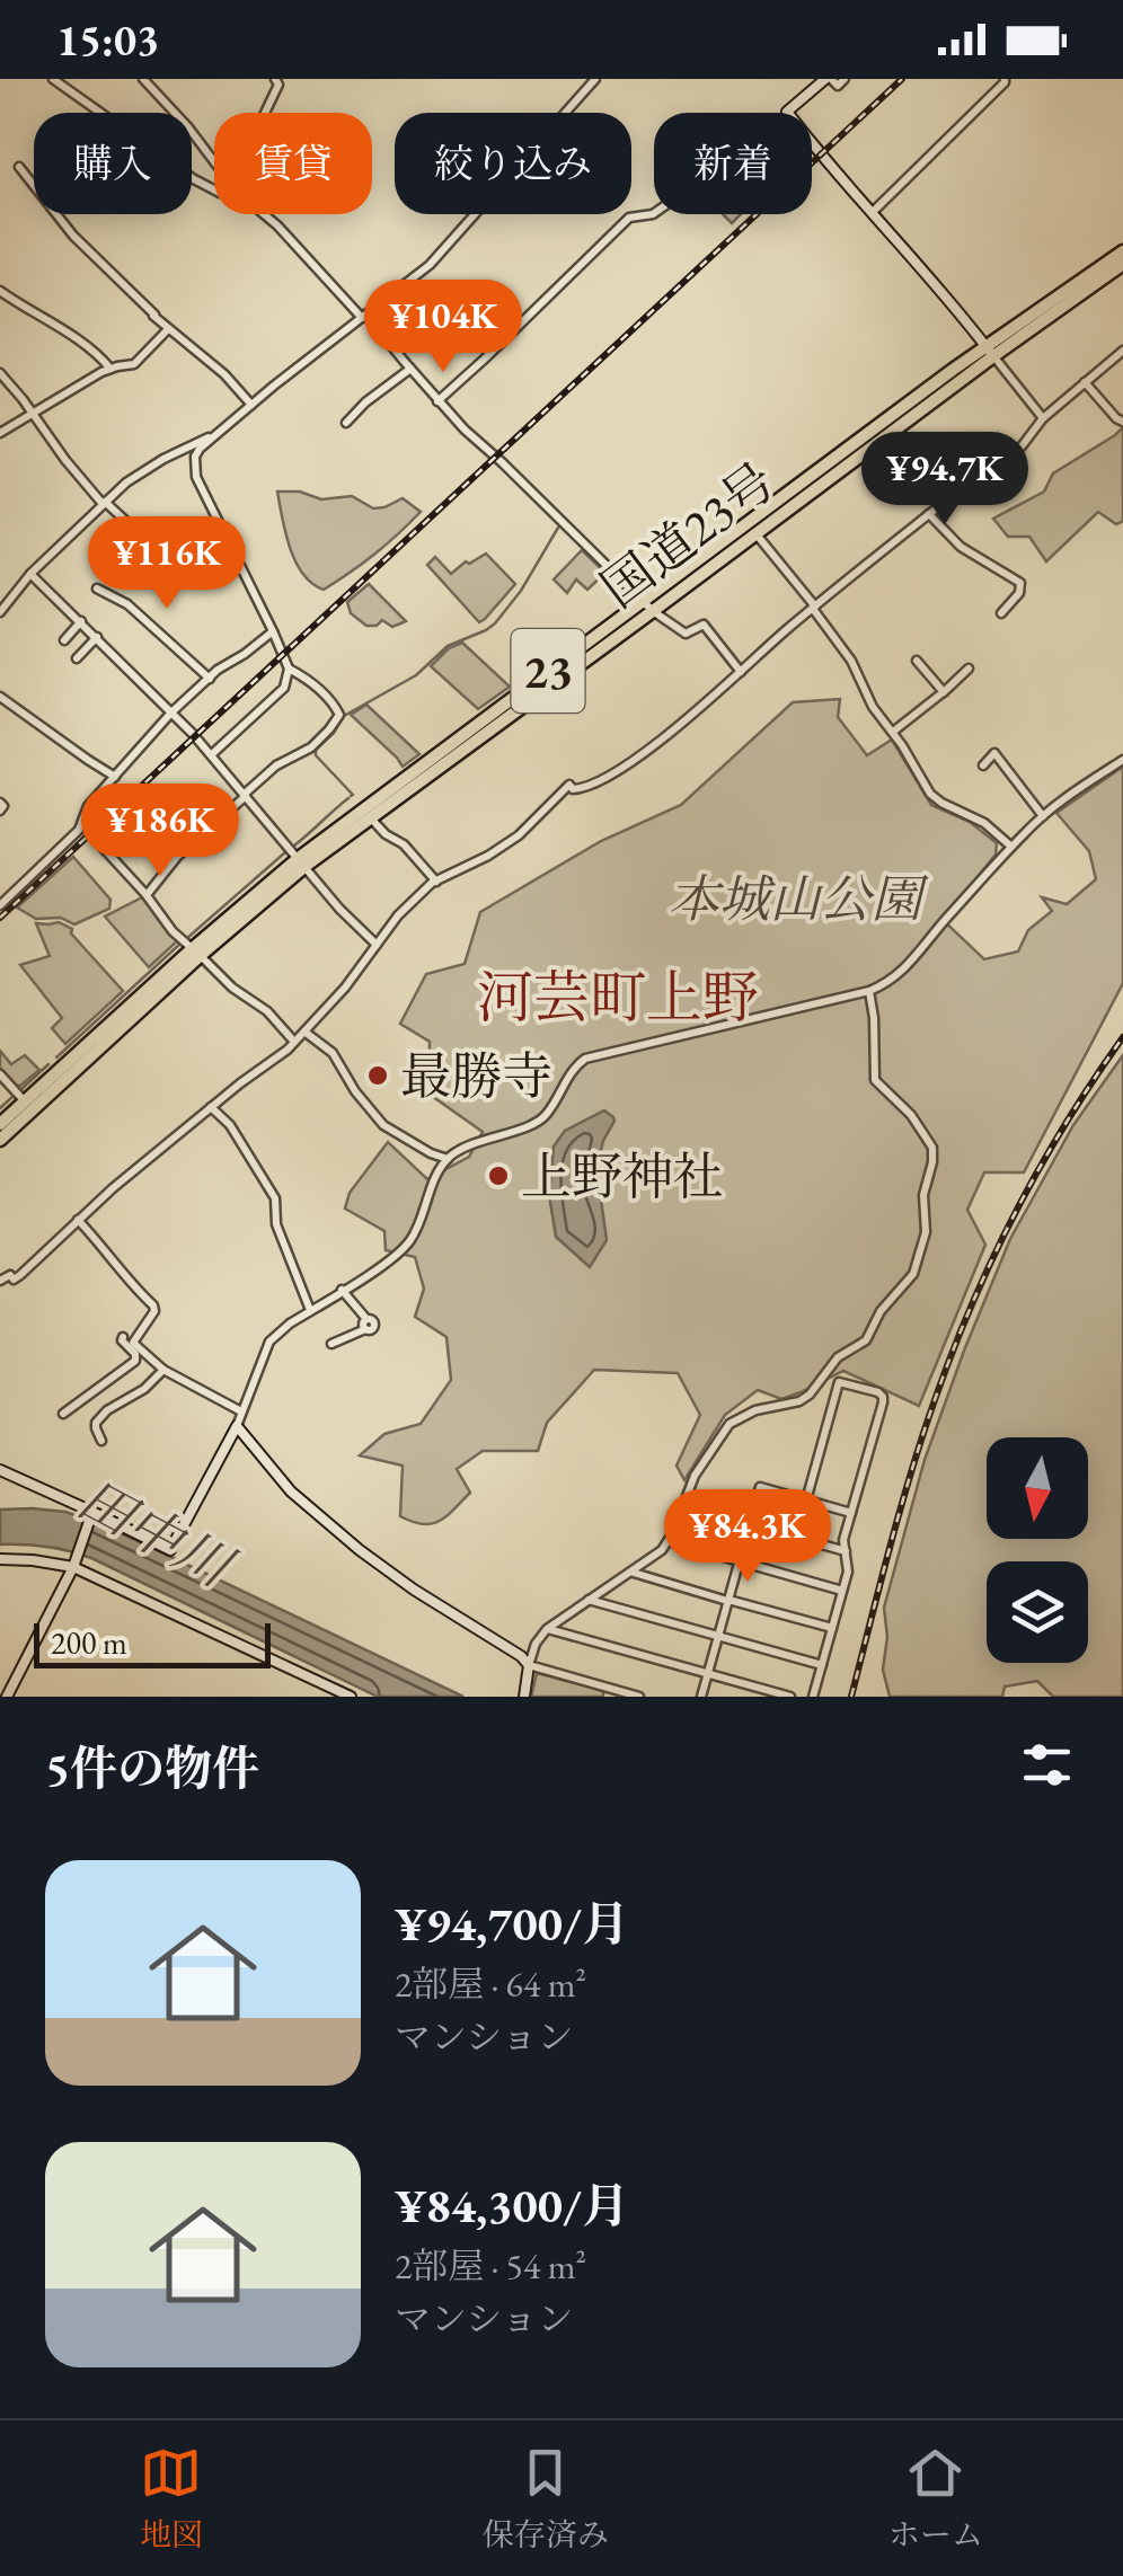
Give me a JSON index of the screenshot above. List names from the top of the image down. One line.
{"streets":{"highway":["国道23号","23"]},"districts":["河芸町上野"],"water":["田中川"],"parks":["本城山公園"],"places":["最勝寺","上野神社"],"scale_bar":"200 m","north":"bottom","page":{"status":"15:03","chip":["購入","賃貸","絞り込み","新着"],"price":["¥104K","¥94.7K","¥116K","¥186K","¥84.3K"],"scale":"200 m","heading":"5件の物件","list":[{"name":"¥94,700/月","note":"2部屋 · 64 m² · マンション"},{"name":"¥84,300/月","note":"2部屋 · 54 m² · マンション"}],"tabs":["地図","保存済み","ホーム"]}}
